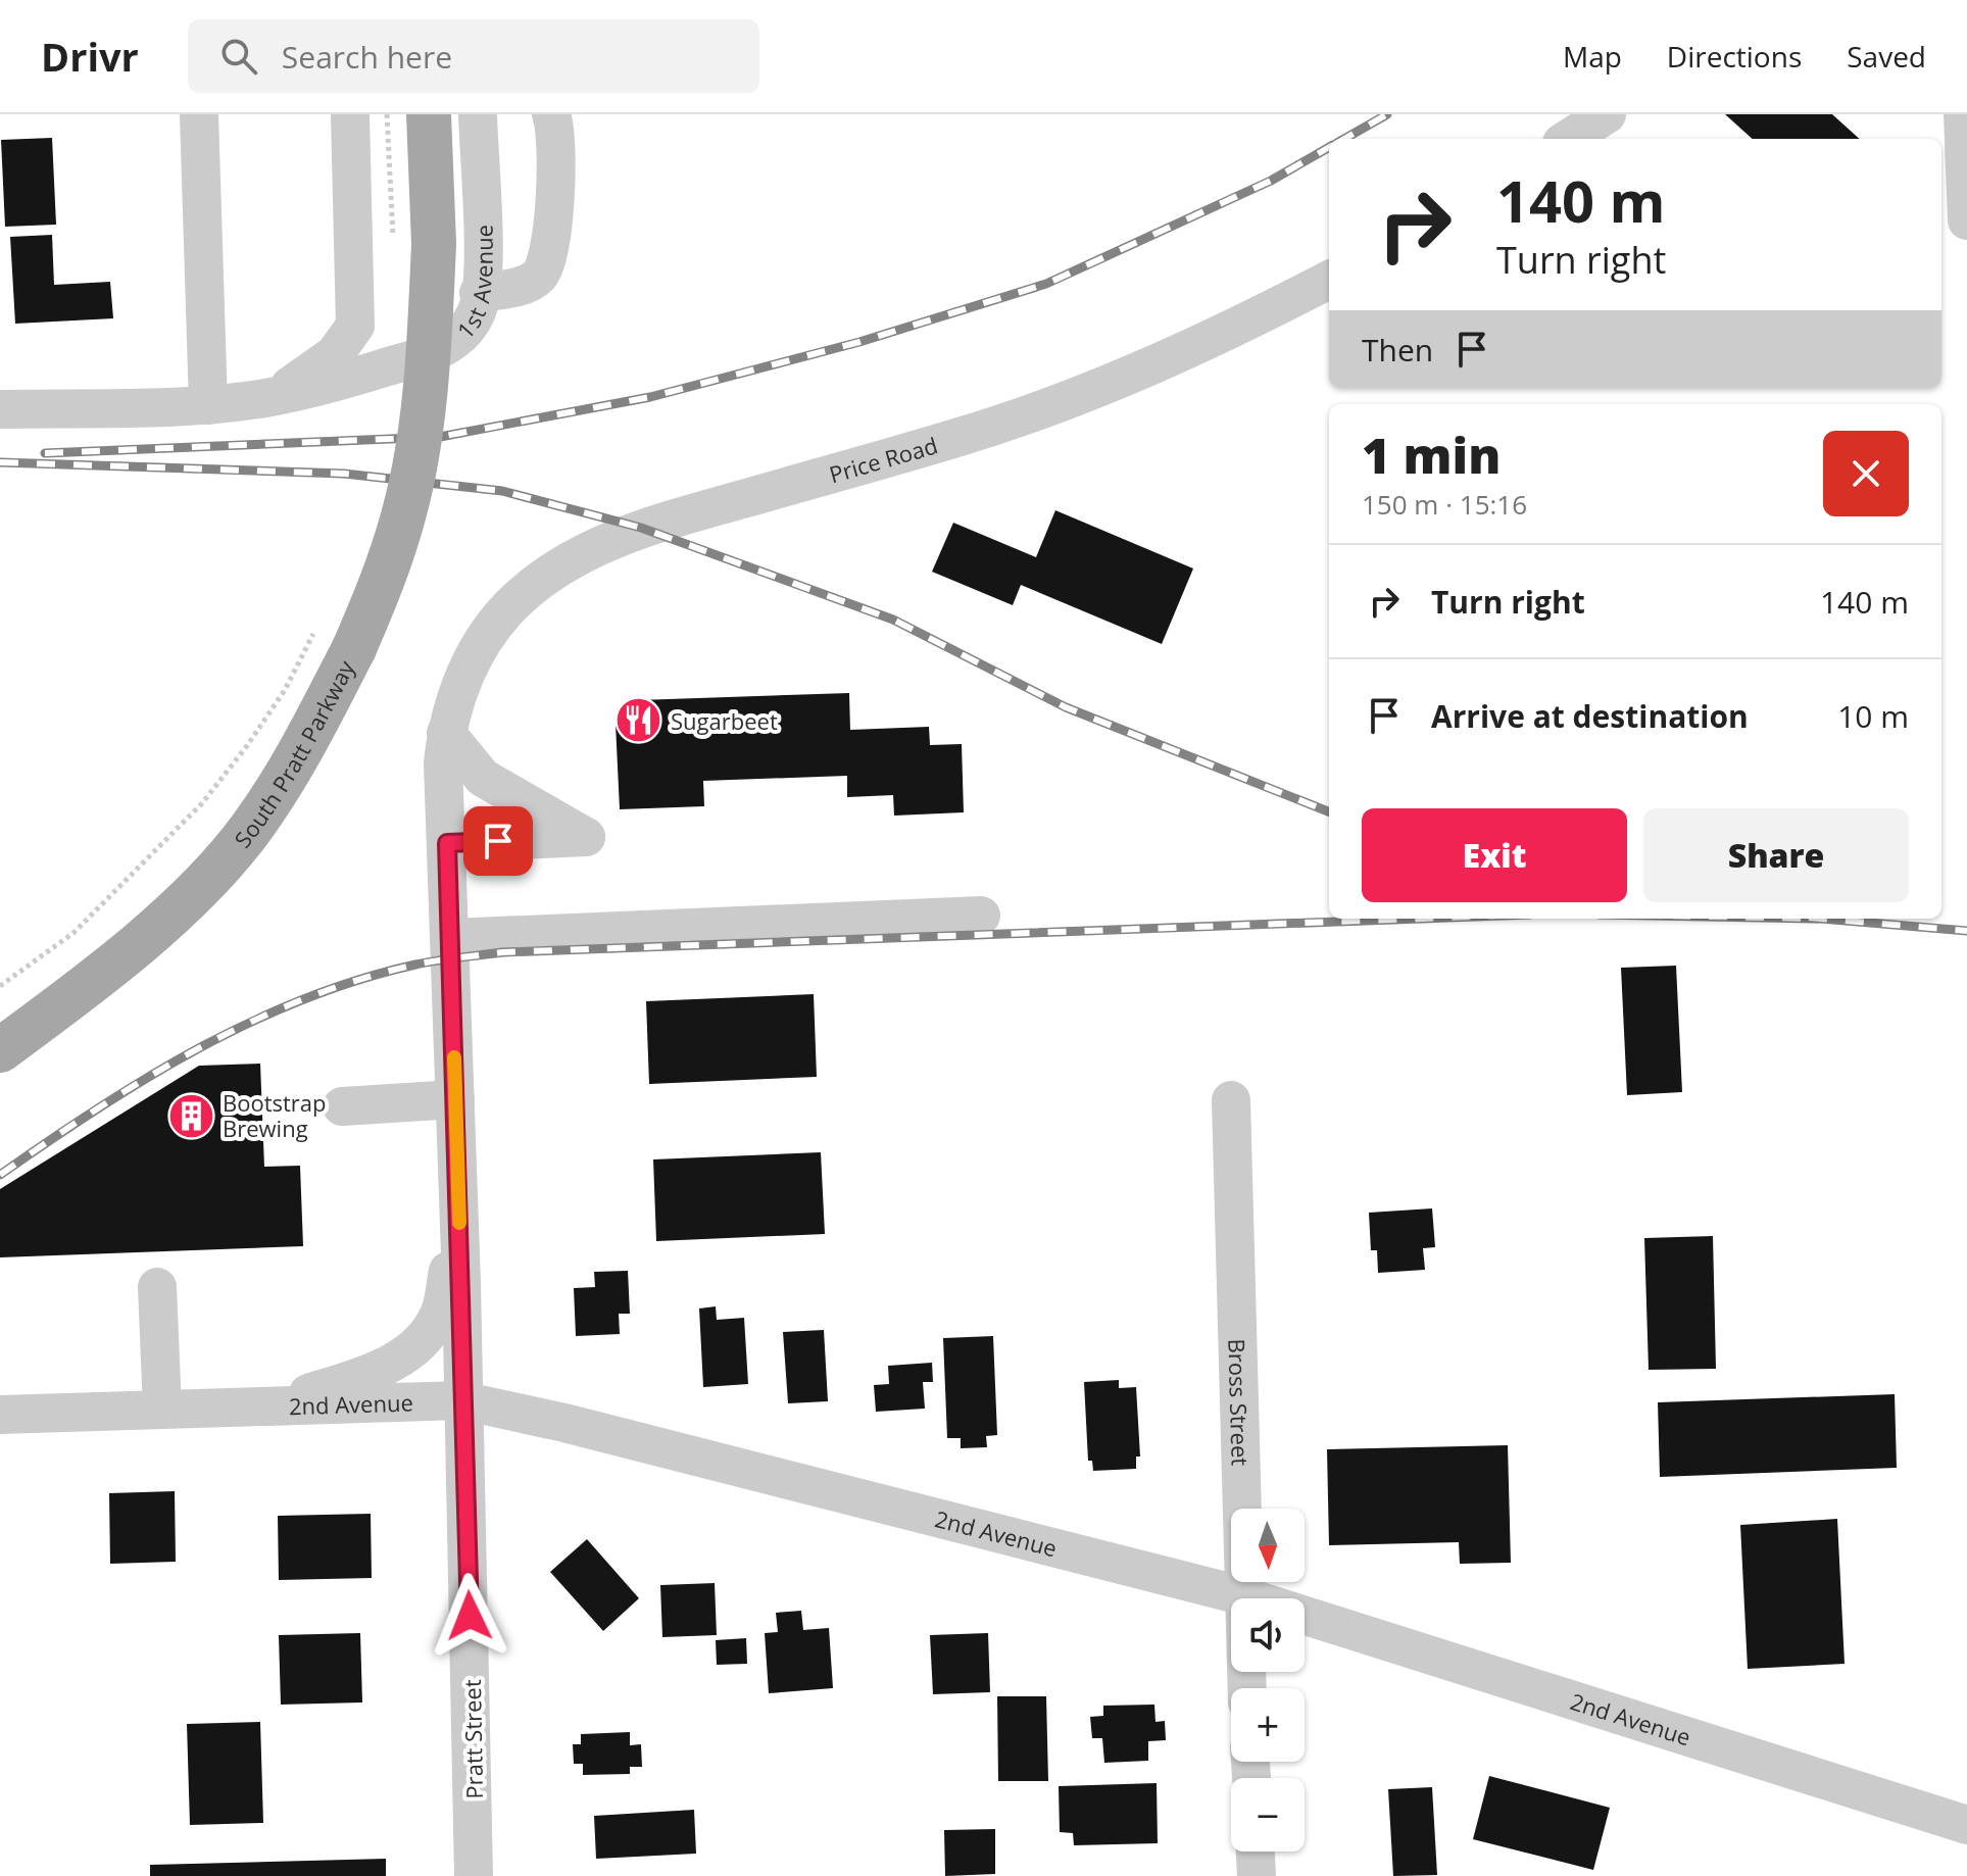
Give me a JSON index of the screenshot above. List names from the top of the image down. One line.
{"streets":{"main road":["South Pratt Parkway"],"street":["1st Avenue","Price Road","Bross Street","2nd Avenue","Pratt Street"]},"crossings":[["Price Road","Pratt Street"],["Bross Street","2nd Avenue"],["2nd Avenue","Pratt Street"]],"places":{"restaurant":["Sugarbeet"],"building":["Bootstrap Brewing"]},"north":"bottom","page":{"header":"Drivr","search":"Search here","nav":["Map","Directions","Saved"],"turn":["140 m","Turn right"],"then":"Then","heading":["1 min","150 m · 15:16"],"list":[{"name":"Turn right","value":"140 m"},{"name":"Arrive at destination","value":"10 m"}],"buttons":["Exit","Share"],"map_buttons":["+","−"]}}
